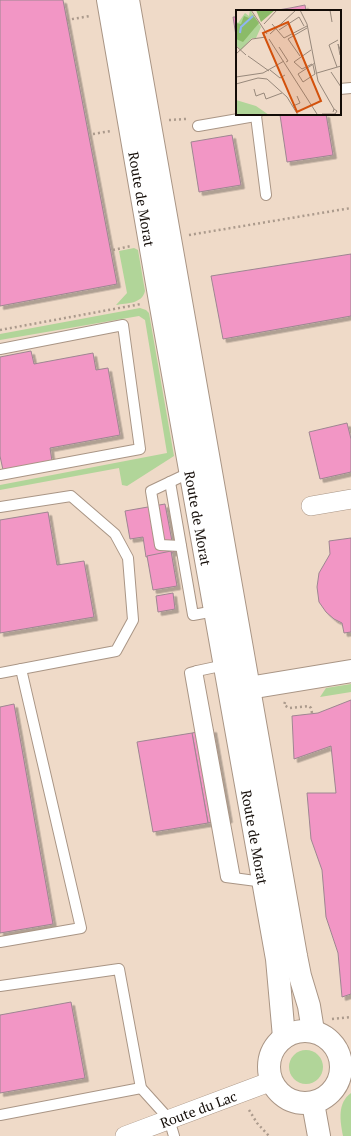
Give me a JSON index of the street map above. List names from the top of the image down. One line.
{"streets":{"main road":["Route de Morat"],"street":["Route du Lac"]},"crossings":[["Route de Morat","Route du Lac"]]}
